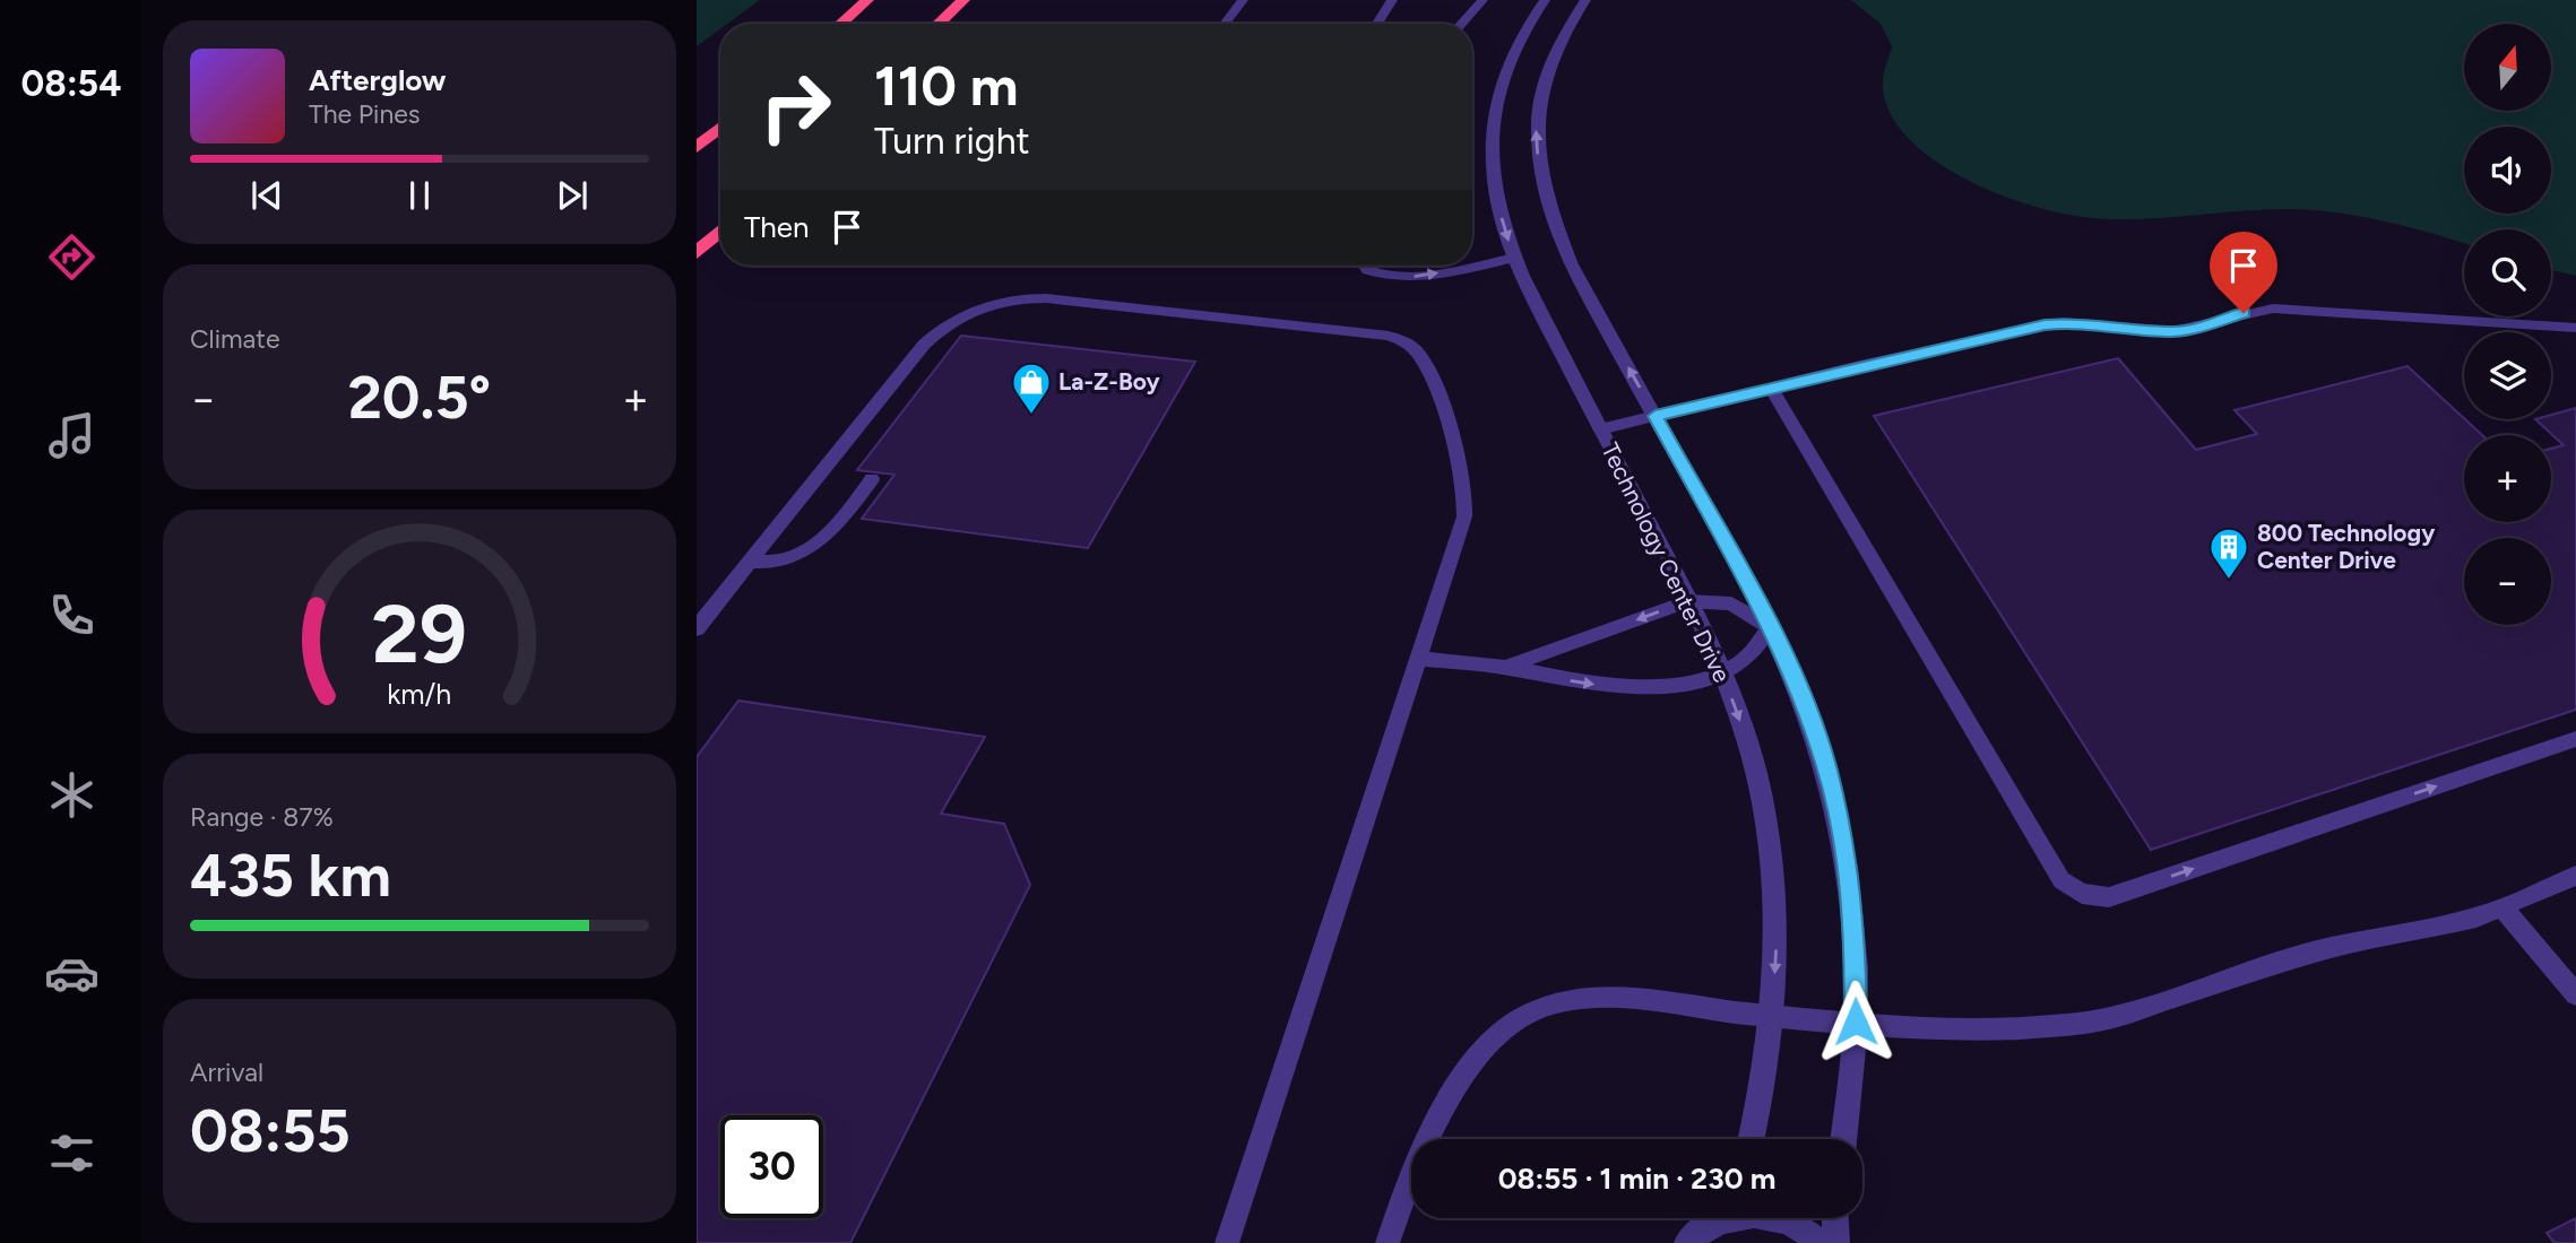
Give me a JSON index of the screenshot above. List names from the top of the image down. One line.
{"streets":{"street":["Technology Center Drive"]},"places":{"shop":["La-Z-Boy"],"building":["800 Technology Center Drive"]},"north":"top","page":{"tabs":"08:54","map_buttons":["+","−"],"turn":["110 m","Turn right"],"song":["Afterglow","The Pines"],"then":"Then","tile":["Climate",["Range · 87%","435 km"],["Arrival","08:55"]],"heat":["−","20.5°","+"],"limit":"30","trip":"08:55 · 1 min · 230 m","gauge":["29","km/h"]}}
